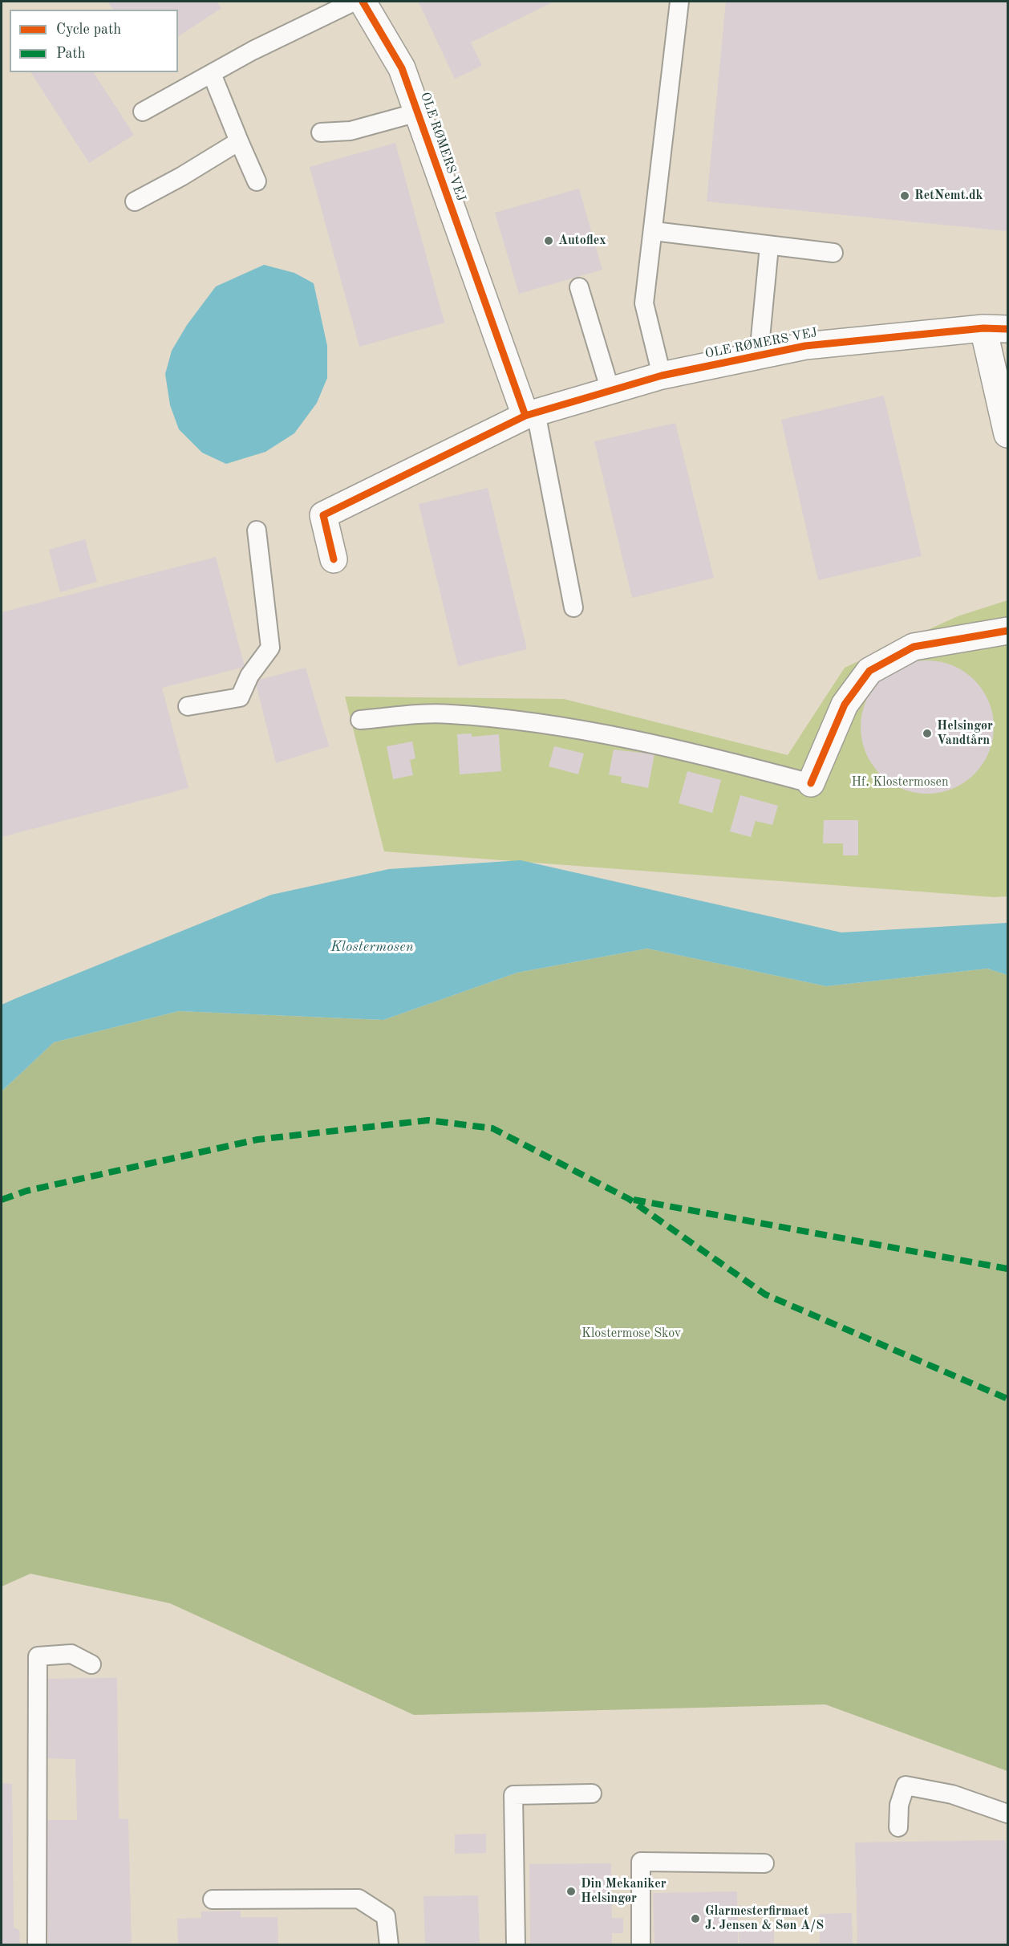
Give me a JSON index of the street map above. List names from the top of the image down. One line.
{"streets":{"street":["OLE RØMERS VEJ"]},"water":["Klostermosen"],"parks":["Hf. Klostermosen","Klostermose Skov"],"places":["RetNemt.dk","Autoflex","Helsingør Vandtårn","Din Mekaniker Helsingør","Glarmesterfirmaet J. Jensen & Søn A/S"],"legend":["Cycle path","Path"]}
